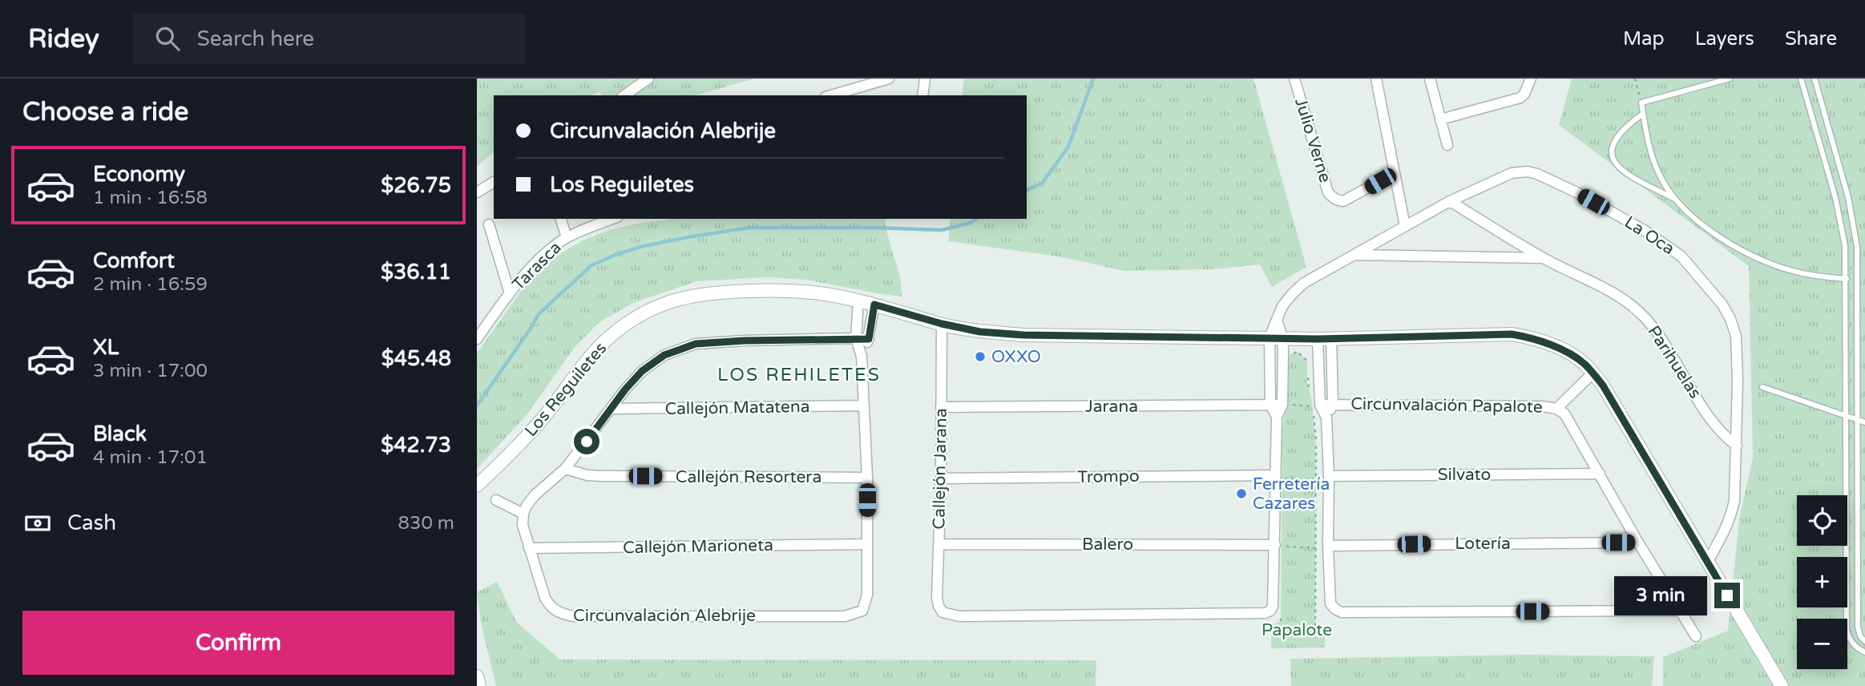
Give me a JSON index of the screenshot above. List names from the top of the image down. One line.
{"streets":{"street":["Julio Verne","La Oca","Tarasca","Parihuelas","Los Reguiletes","Circunvalación Papalote","Jarana","Callejón Matatena","Callejón Jarana","Silvato","Callejón Resortera","Trompo","Lotería","Balero","Callejón Marioneta","Circunvalación Alebrije"]},"crossings":[["La Oca","Parihuelas"],["La Oca","Los Reguiletes"],["Los Reguiletes","Callejón Jarana"],["Los Reguiletes","Circunvalación Alebrije"],["Circunvalación Papalote","Silvato"],["Circunvalación Papalote","Lotería"],["Jarana","Callejón Jarana"],["Callejón Matatena","Circunvalación Alebrije"],["Callejón Jarana","Trompo"],["Callejón Jarana","Balero"],["Callejón Resortera","Circunvalación Alebrije"],["Callejón Marioneta","Circunvalación Alebrije"]],"districts":["LOS REHILETES"],"parks":["Papalote"],"places":["OXXO","Ferretería Cazares"],"page":{"header":"Ridey","search":"Search here","nav":["Map","Layers","Share"],"heading":"Choose a ride","banner":["Circunvalación Alebrije","Los Reguiletes"],"list":[{"name":"Economy","note":"1 min · 16:58","value":"$26.75"},{"name":"Comfort","note":"2 min · 16:59","value":"$36.11"},{"name":"XL","note":"3 min · 17:00","value":"$45.48"},{"name":"Black","note":"4 min · 17:01","value":"$42.73"}],"pay":["Cash","830 m"],"map_buttons":["+","−"],"bubble":"3 min","buttons":"Confirm"}}
